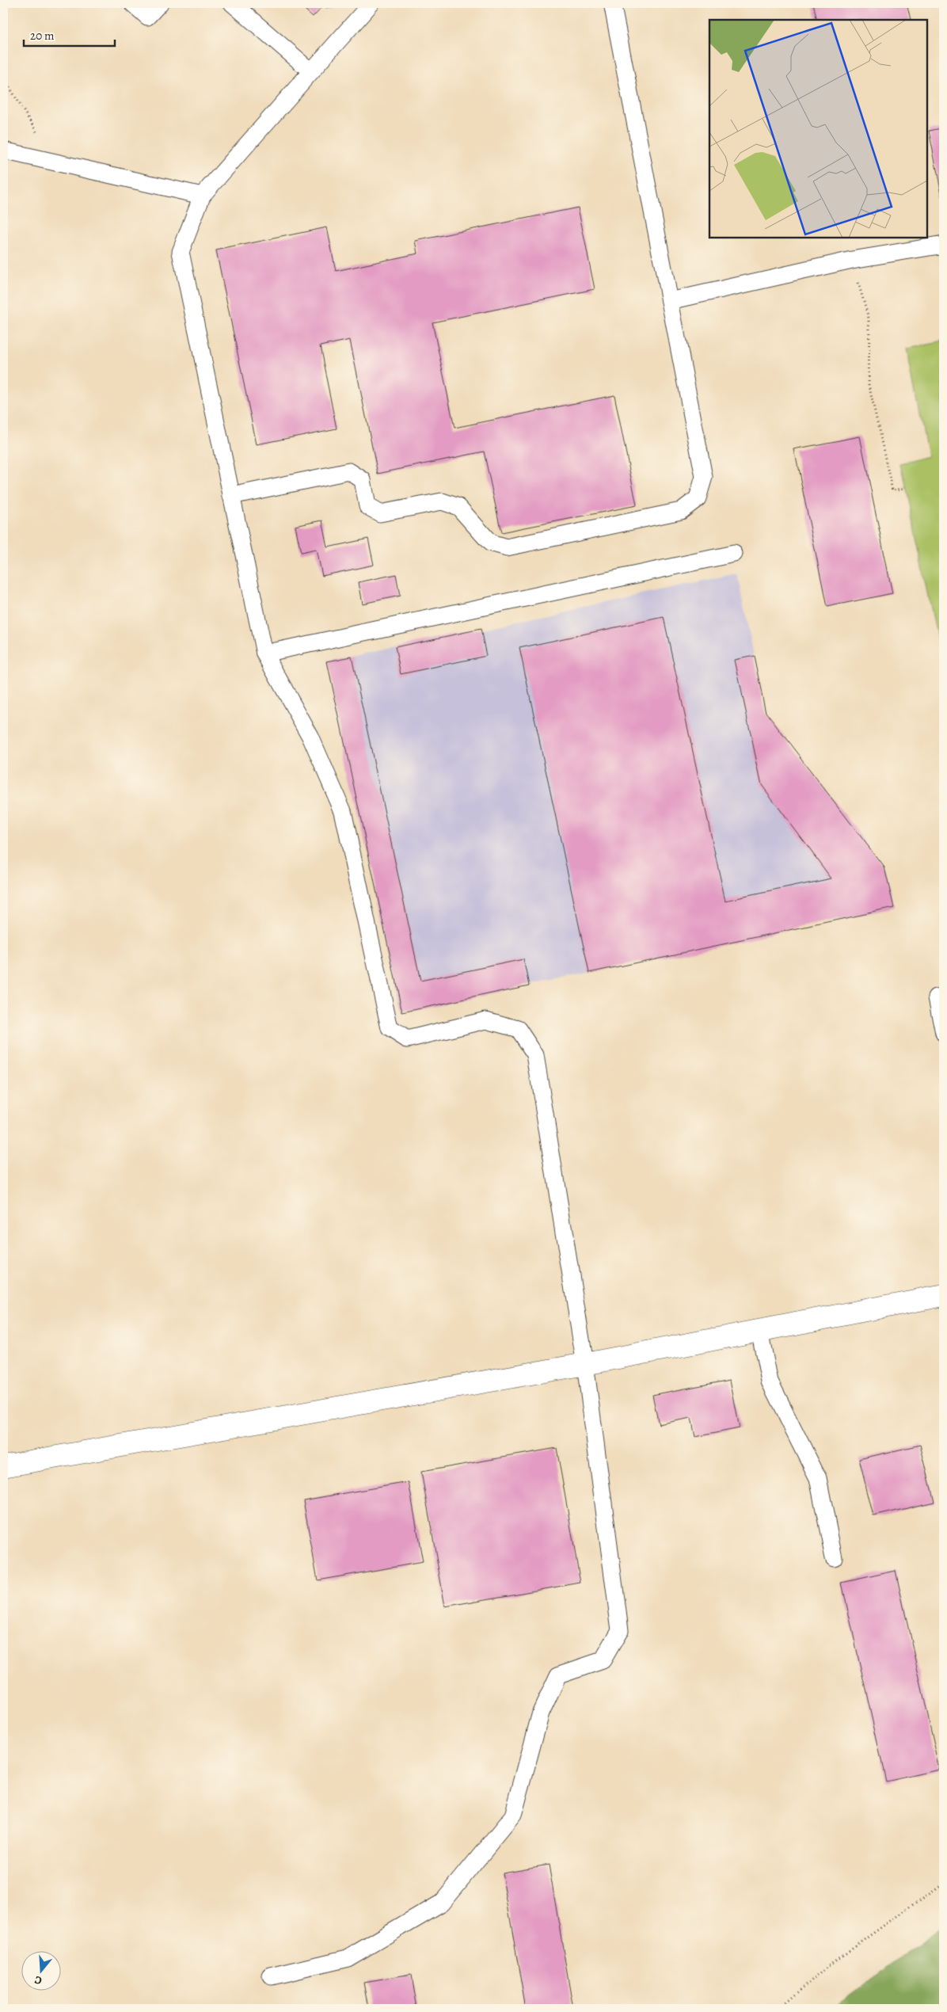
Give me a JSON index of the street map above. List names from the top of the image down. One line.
{"scale_bar":"20 m","north":"bottom"}
